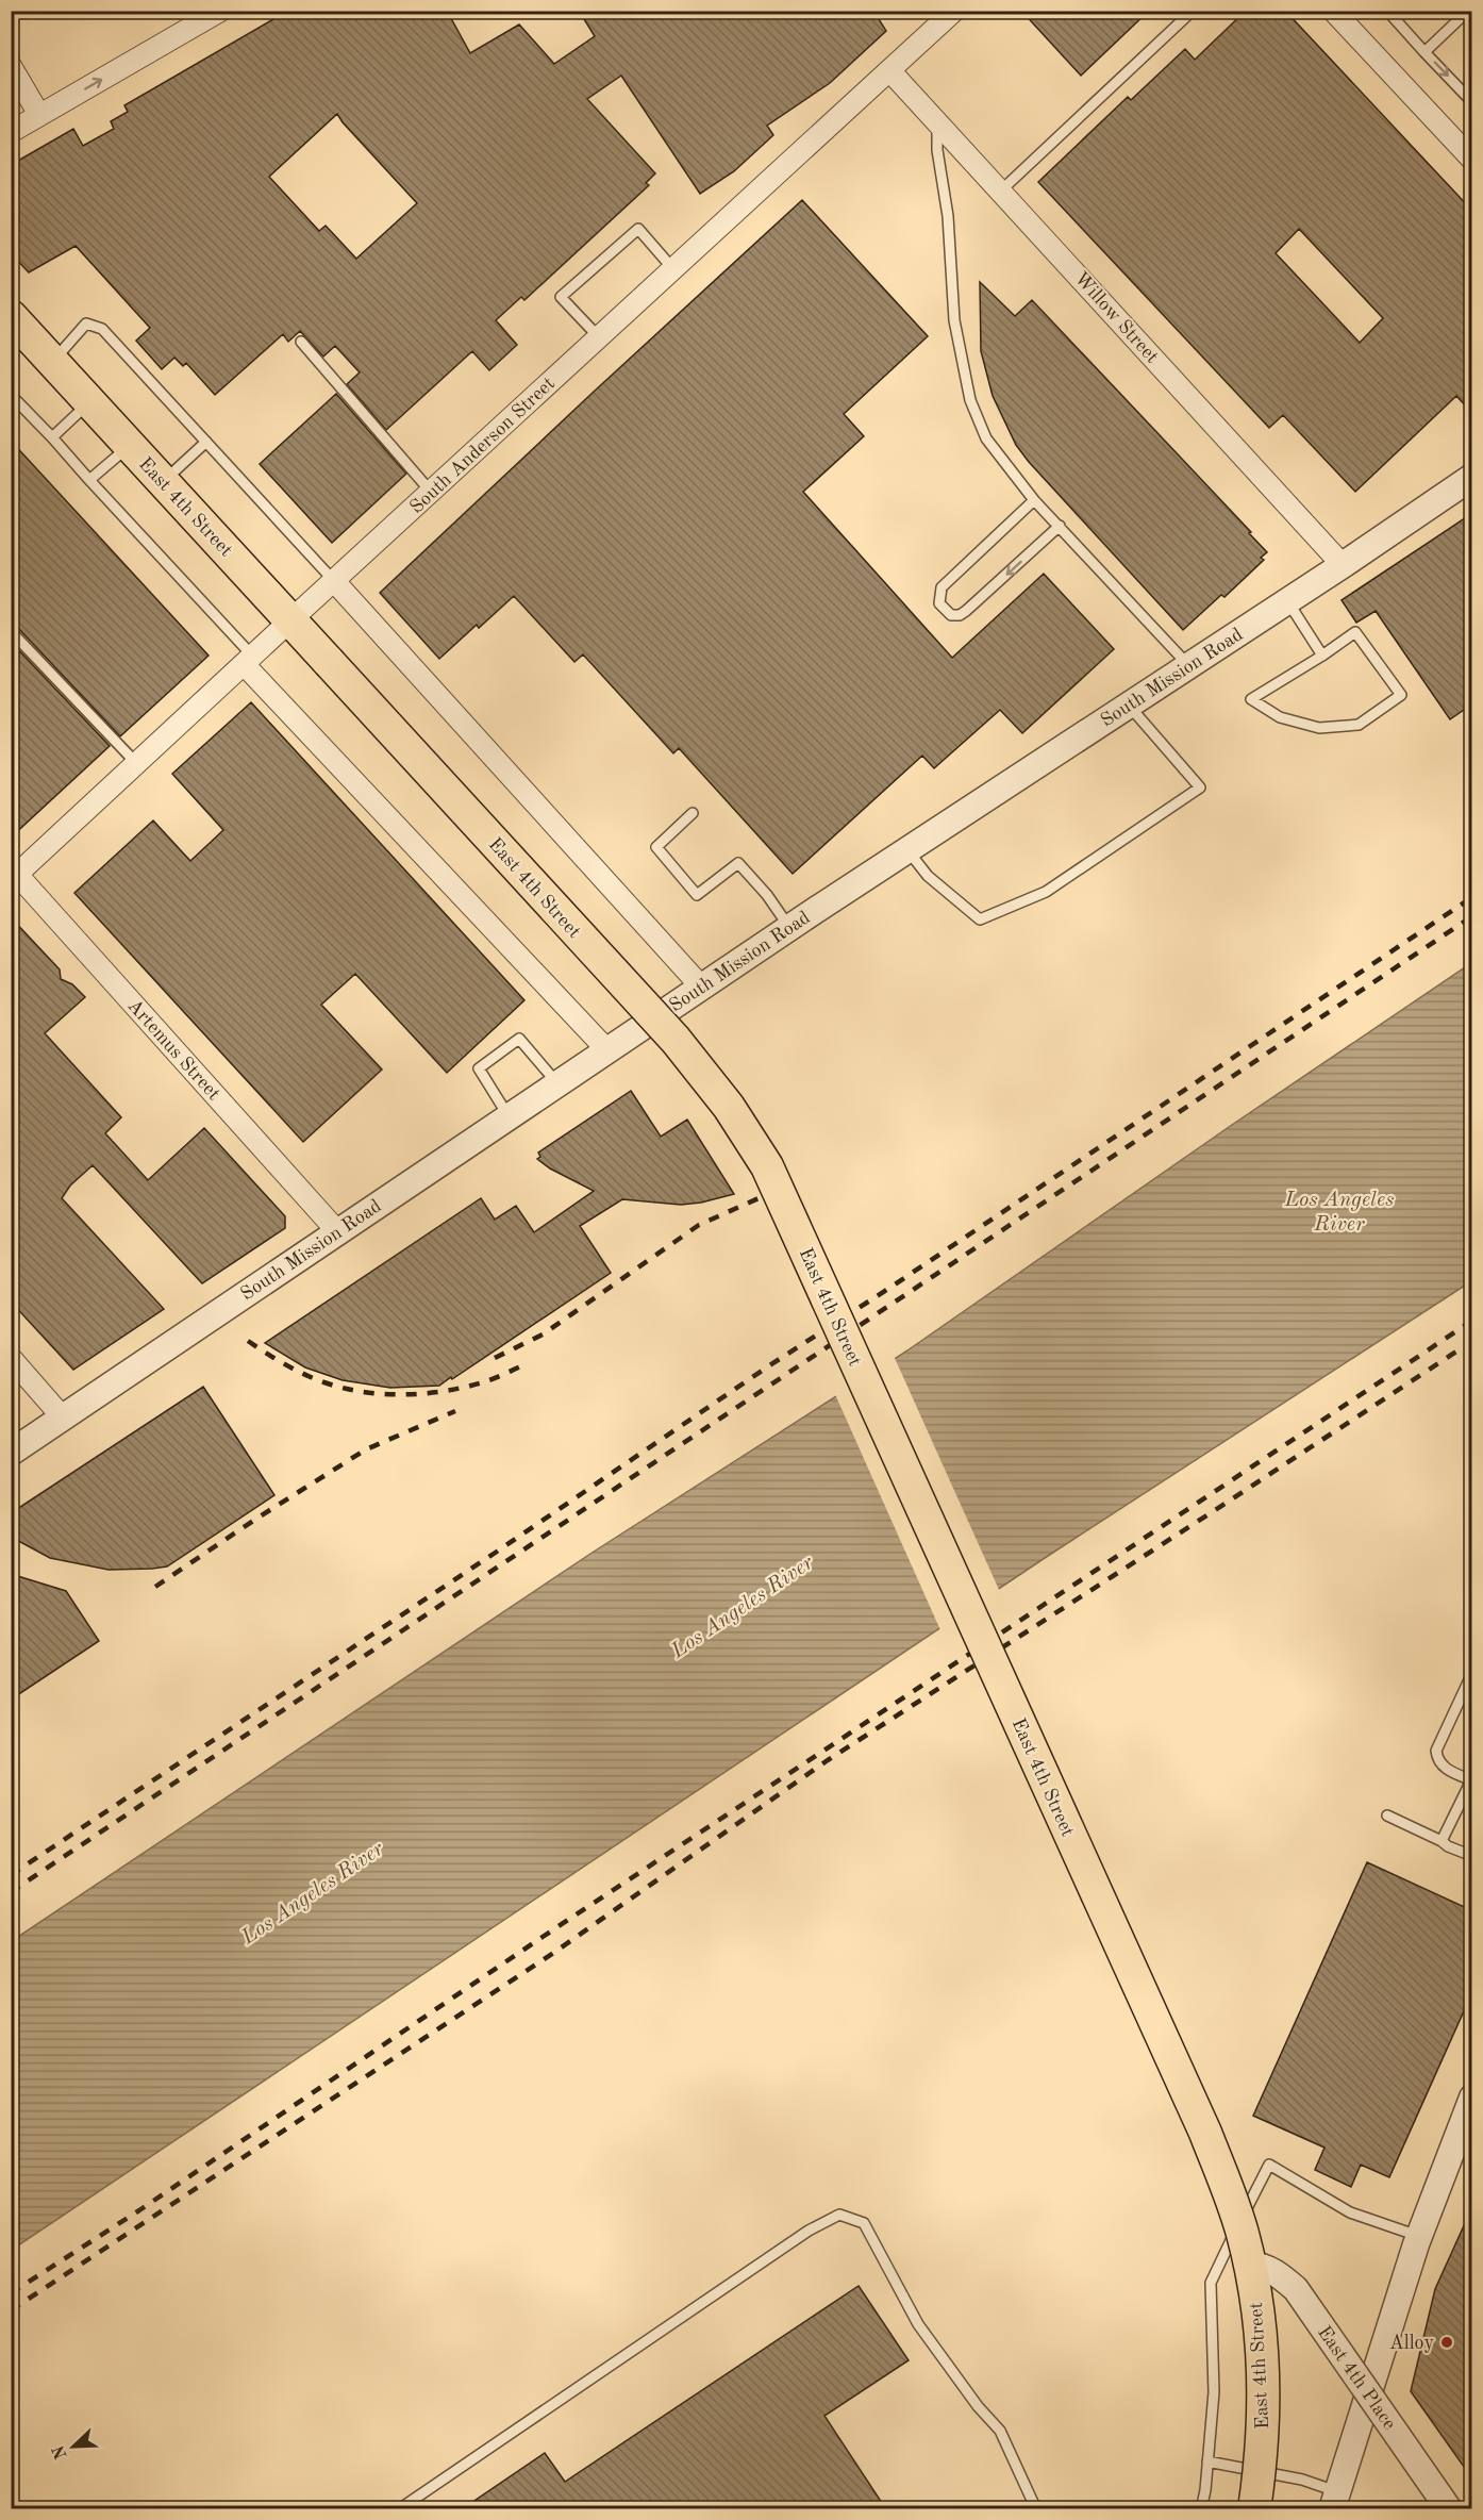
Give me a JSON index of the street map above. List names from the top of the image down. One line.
{"streets":{"main road":["East 4th Street"],"street":["Willow Street","South Anderson Street","South Mission Road","Artemus Street","East 4th Place"]},"crossings":[["Willow Street","South Anderson Street"],["Willow Street","South Mission Road"],["South Anderson Street","East 4th Street"],["South Anderson Street","Artemus Street"],["East 4th Street","East 4th Place"],["South Mission Road","Artemus Street"]],"water":["Los Angeles River"],"places":["Alloy"],"north":"bottom left"}
